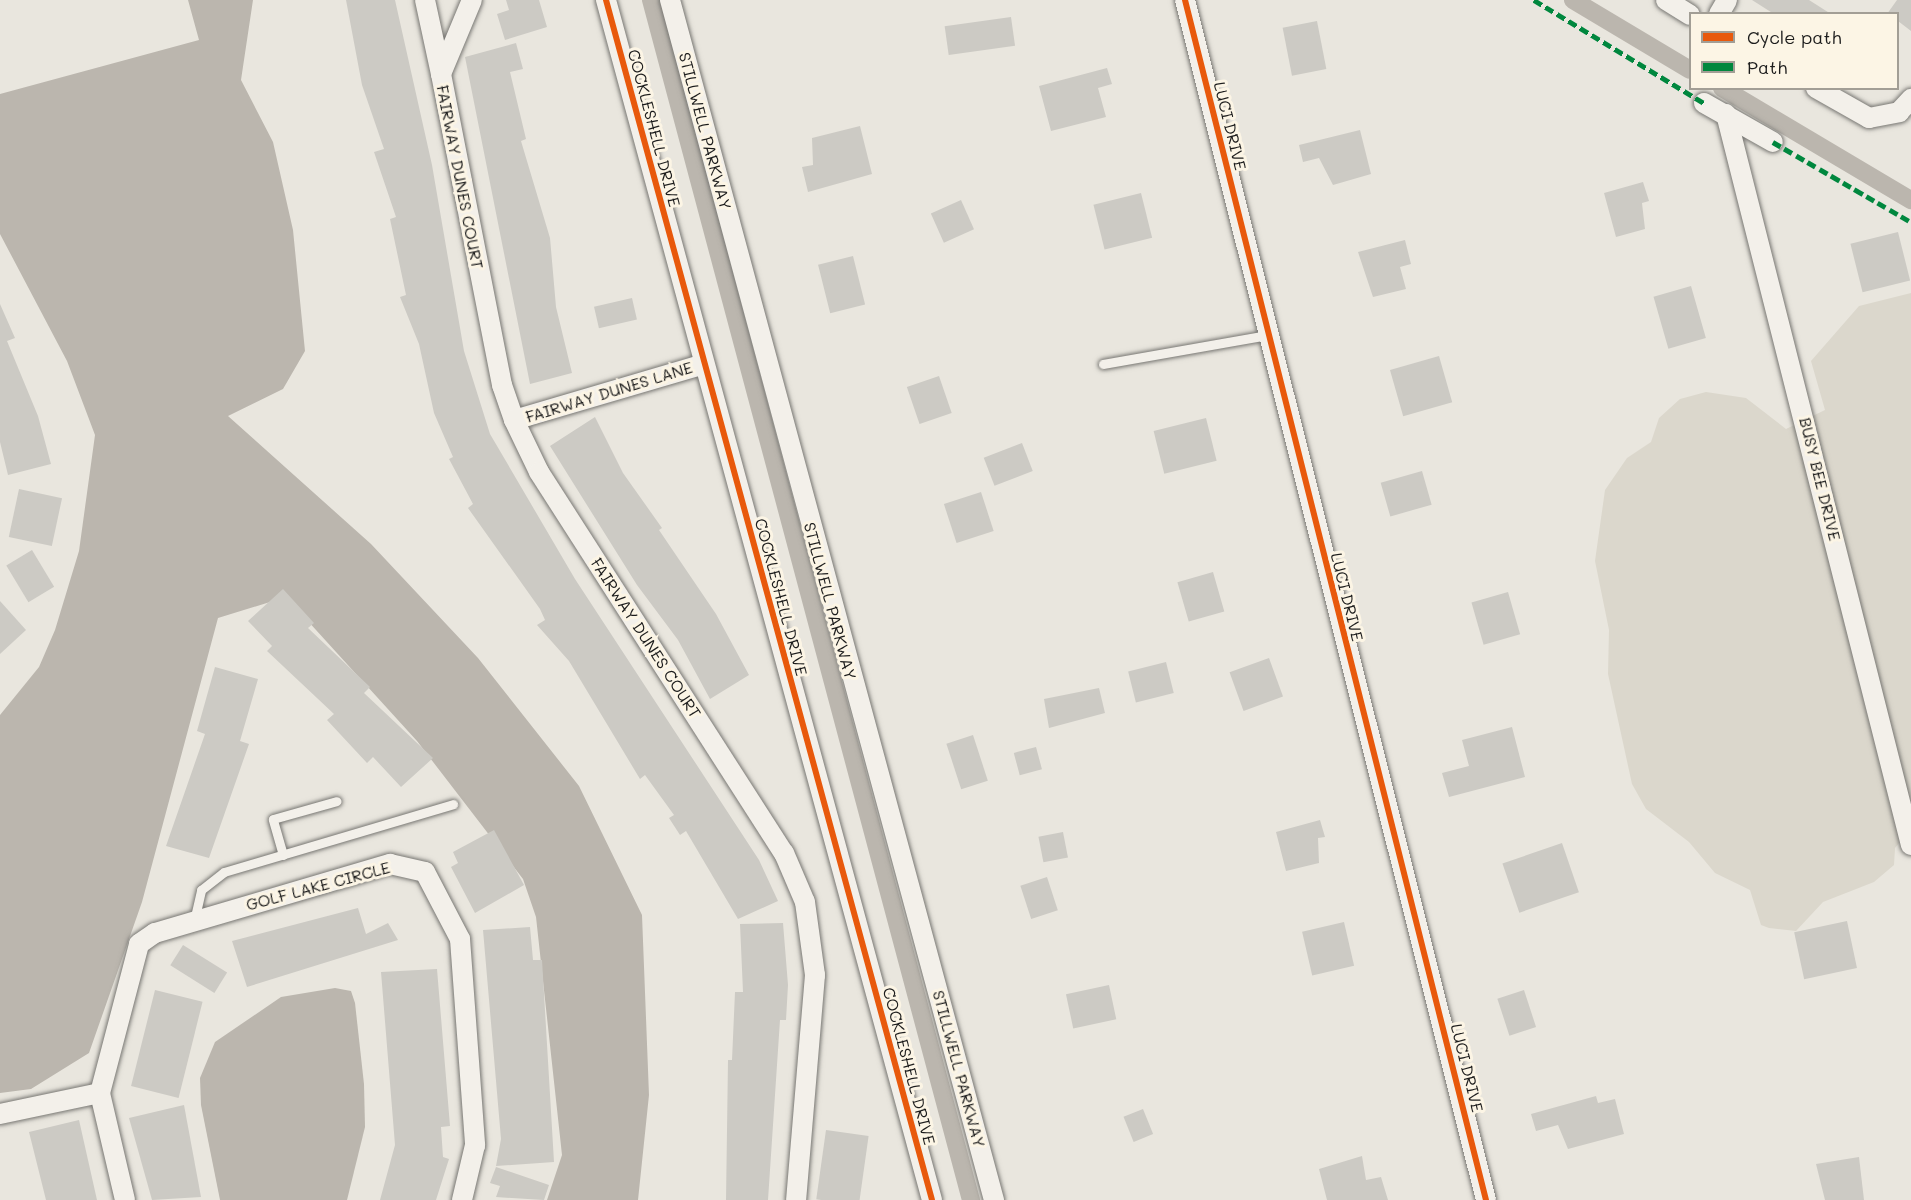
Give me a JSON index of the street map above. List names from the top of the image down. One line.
{"streets":{"street":["LUCI DRIVE","COCKLESHELL DRIVE","STILLWELL PARKWAY","FAIRWAY DUNES COURT","FAIRWAY DUNES LANE","BUSY BEE DRIVE","GOLF LAKE CIRCLE"]},"crossings":[["COCKLESHELL DRIVE","FAIRWAY DUNES LANE"],["FAIRWAY DUNES COURT","FAIRWAY DUNES LANE"]],"legend":["Cycle path","Path"]}
